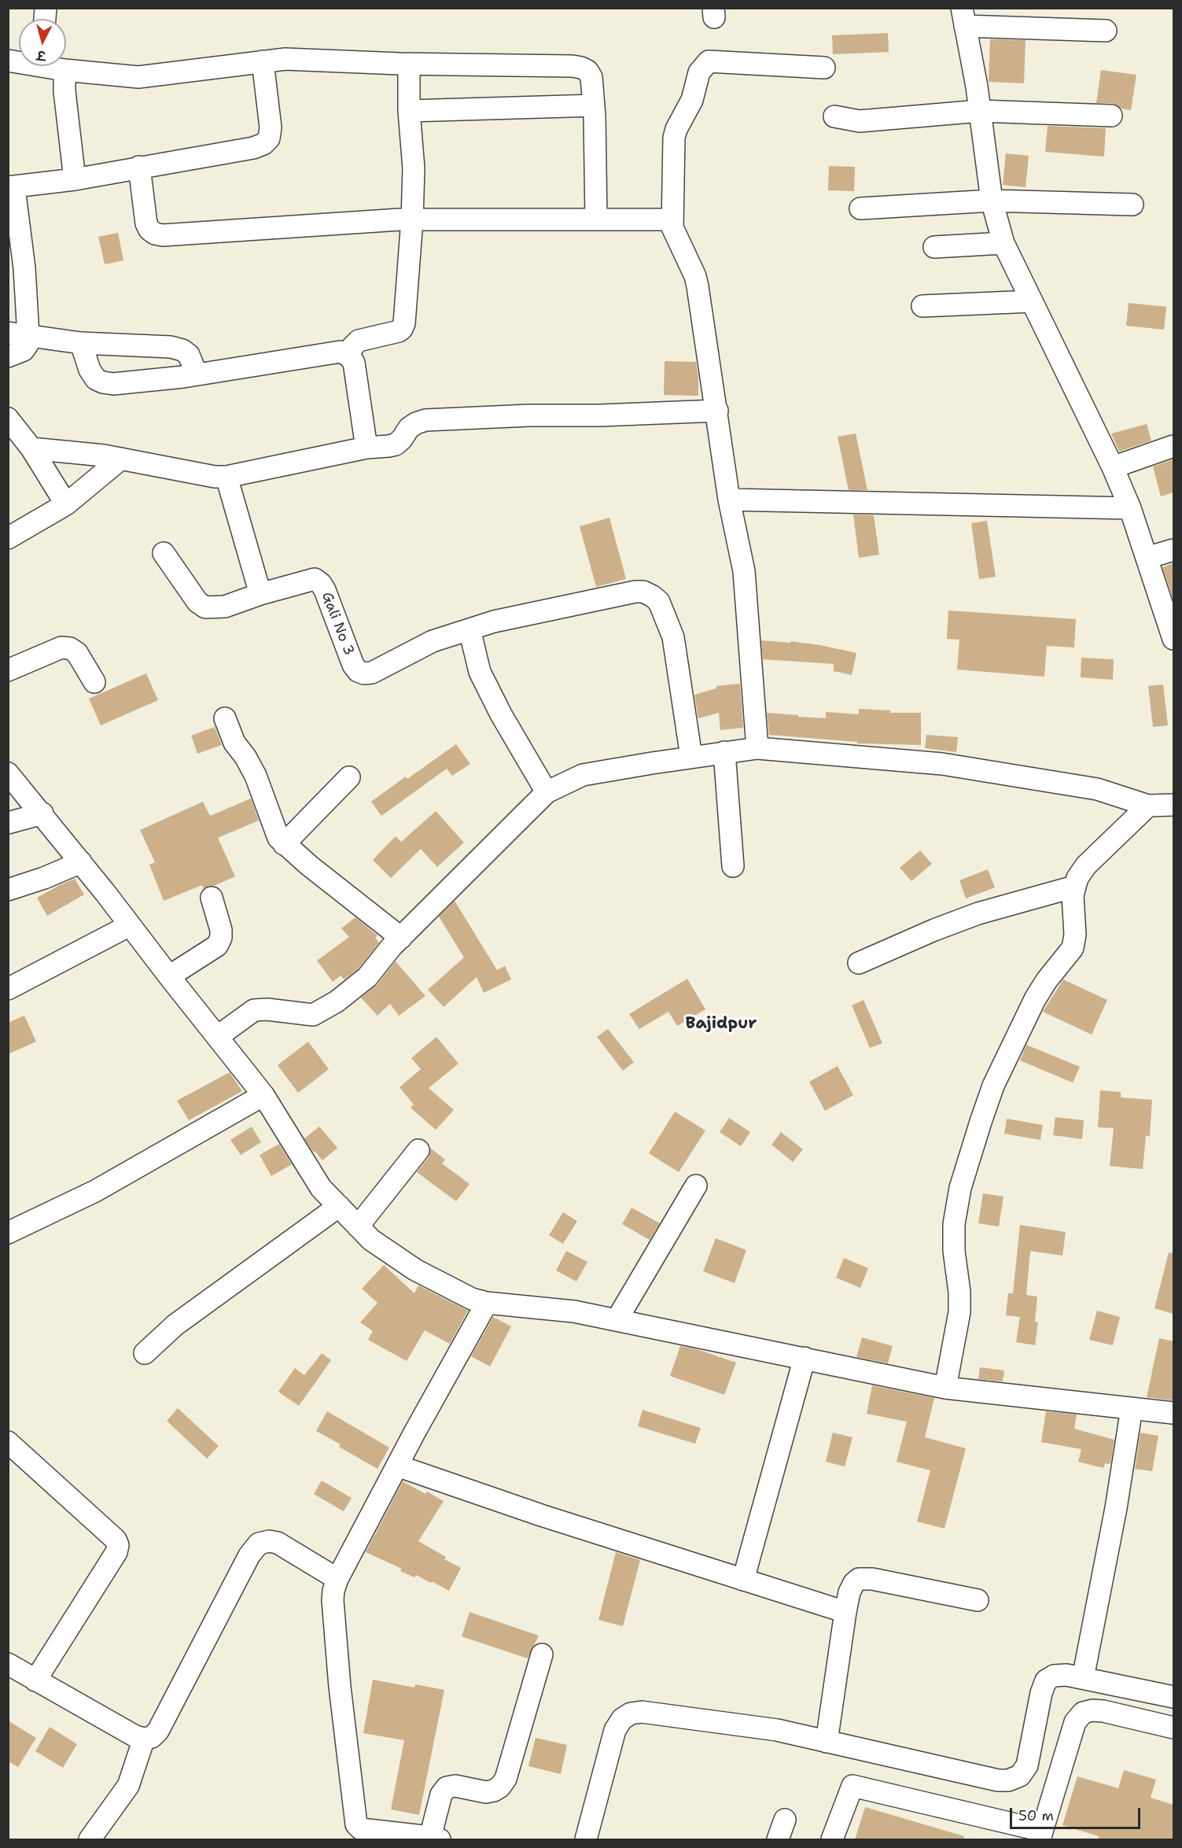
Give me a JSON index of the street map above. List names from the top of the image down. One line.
{"streets":{"street":["Gali No 3"]},"districts":["Bajidpur"],"scale_bar":"50 m","north":"bottom"}
